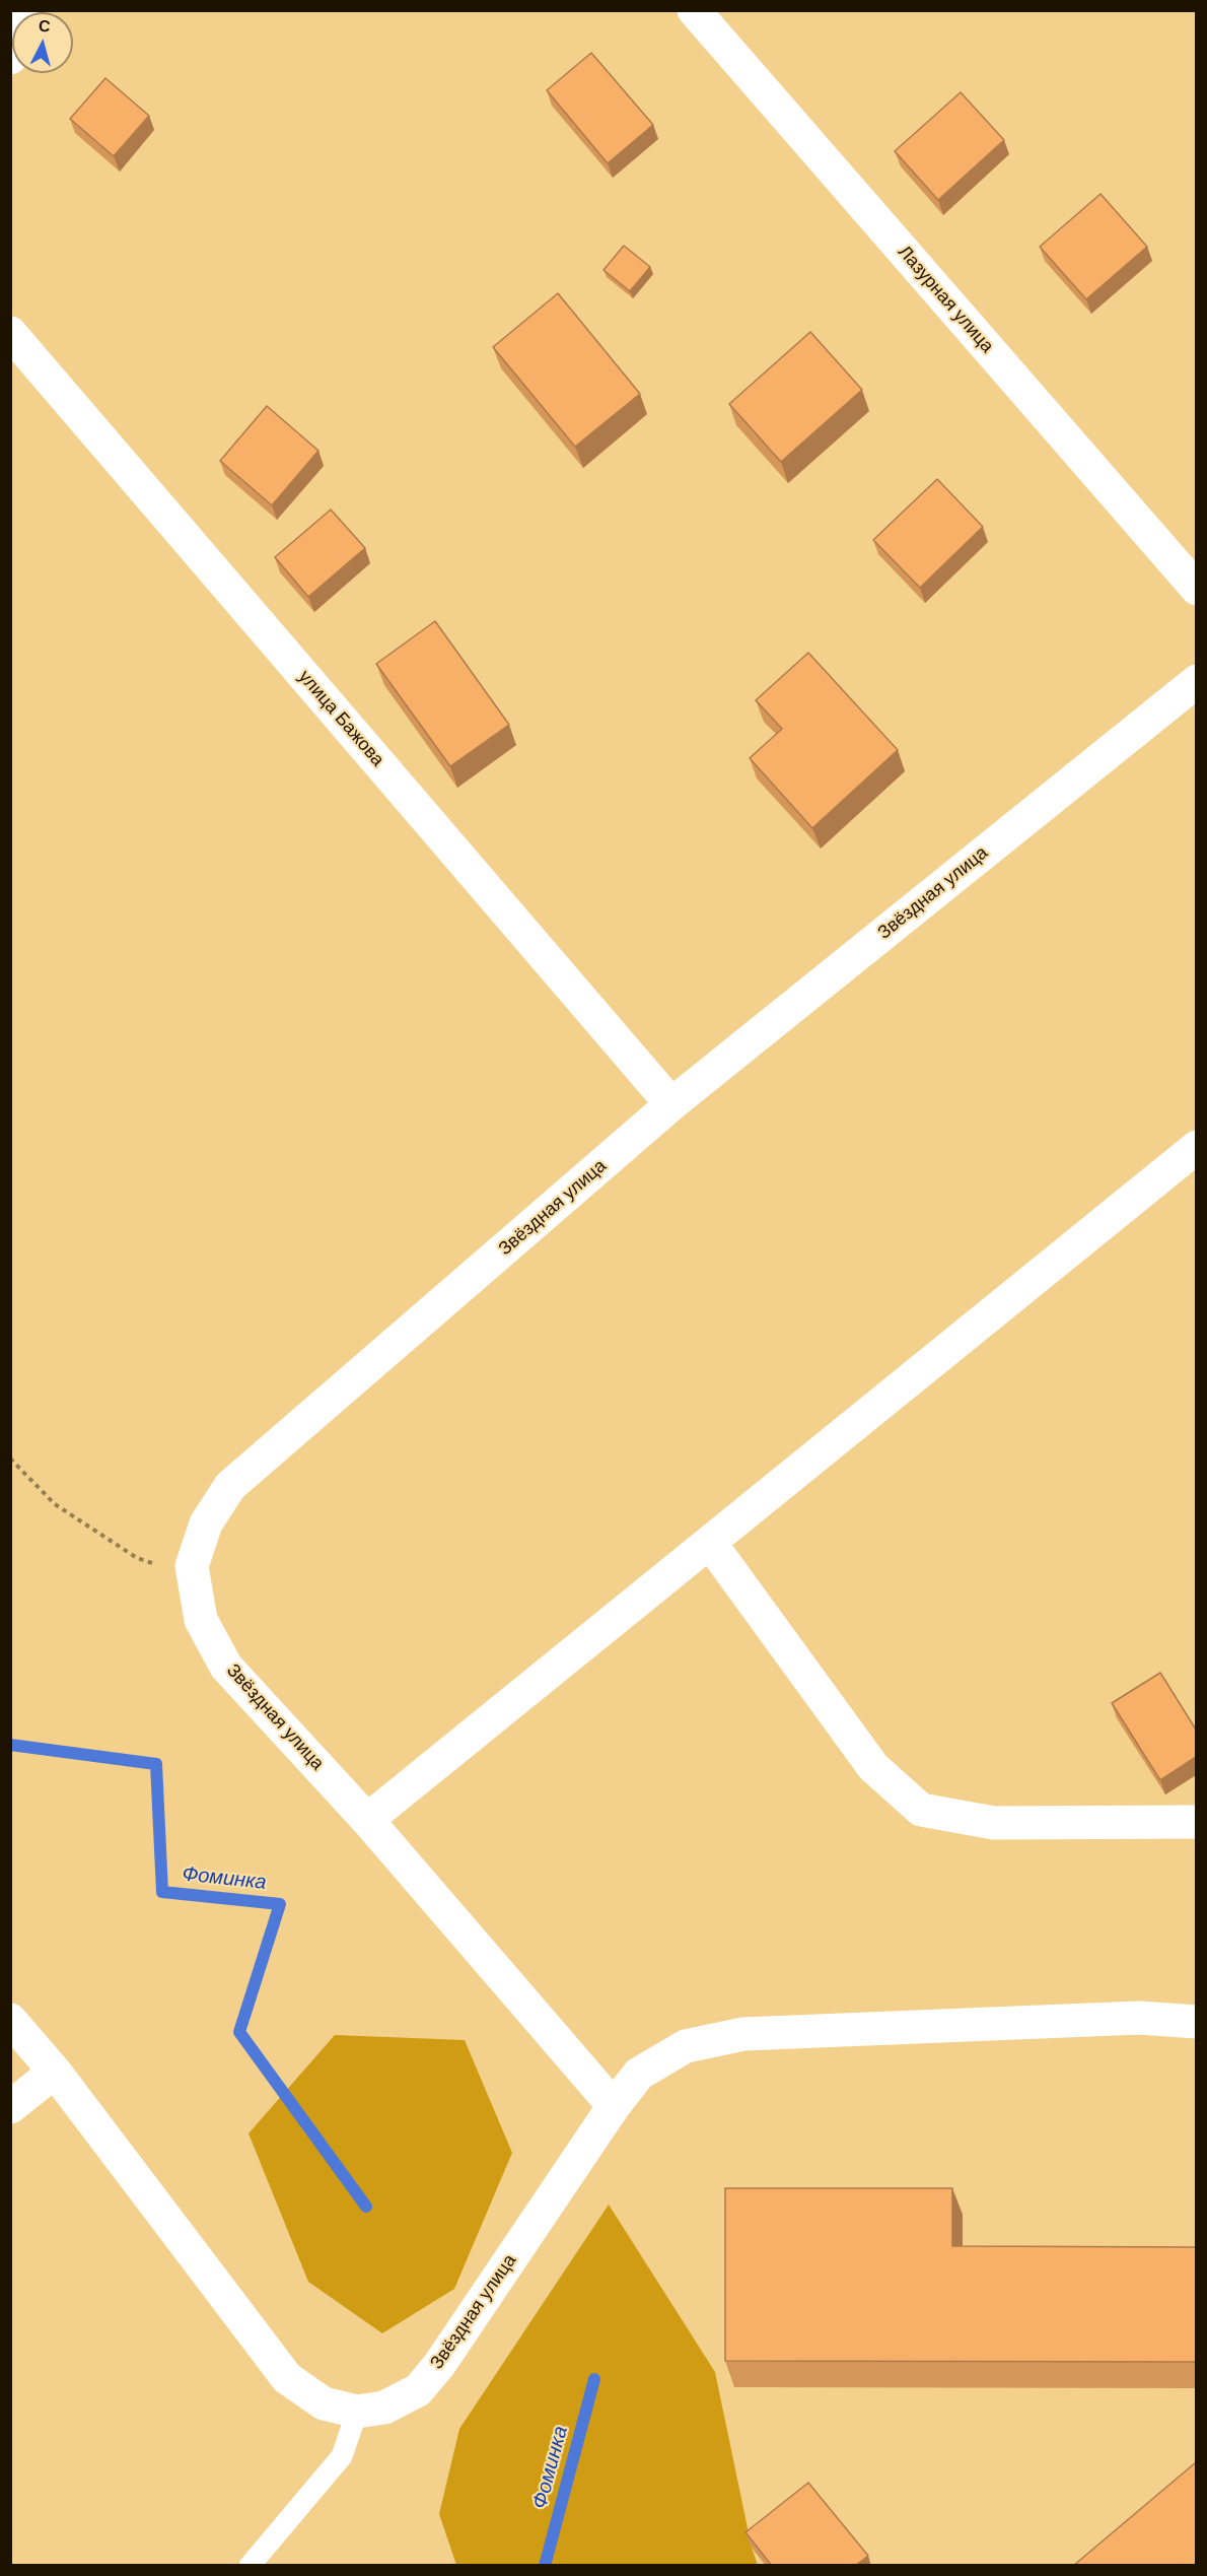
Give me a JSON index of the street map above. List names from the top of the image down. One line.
{"streets":{"street":["Лазурная улица","улица Бажова","Звёздная улица"]},"crossings":[["улица Бажова","Звёздная улица"]],"water":["Фоминка"],"north":"top"}
